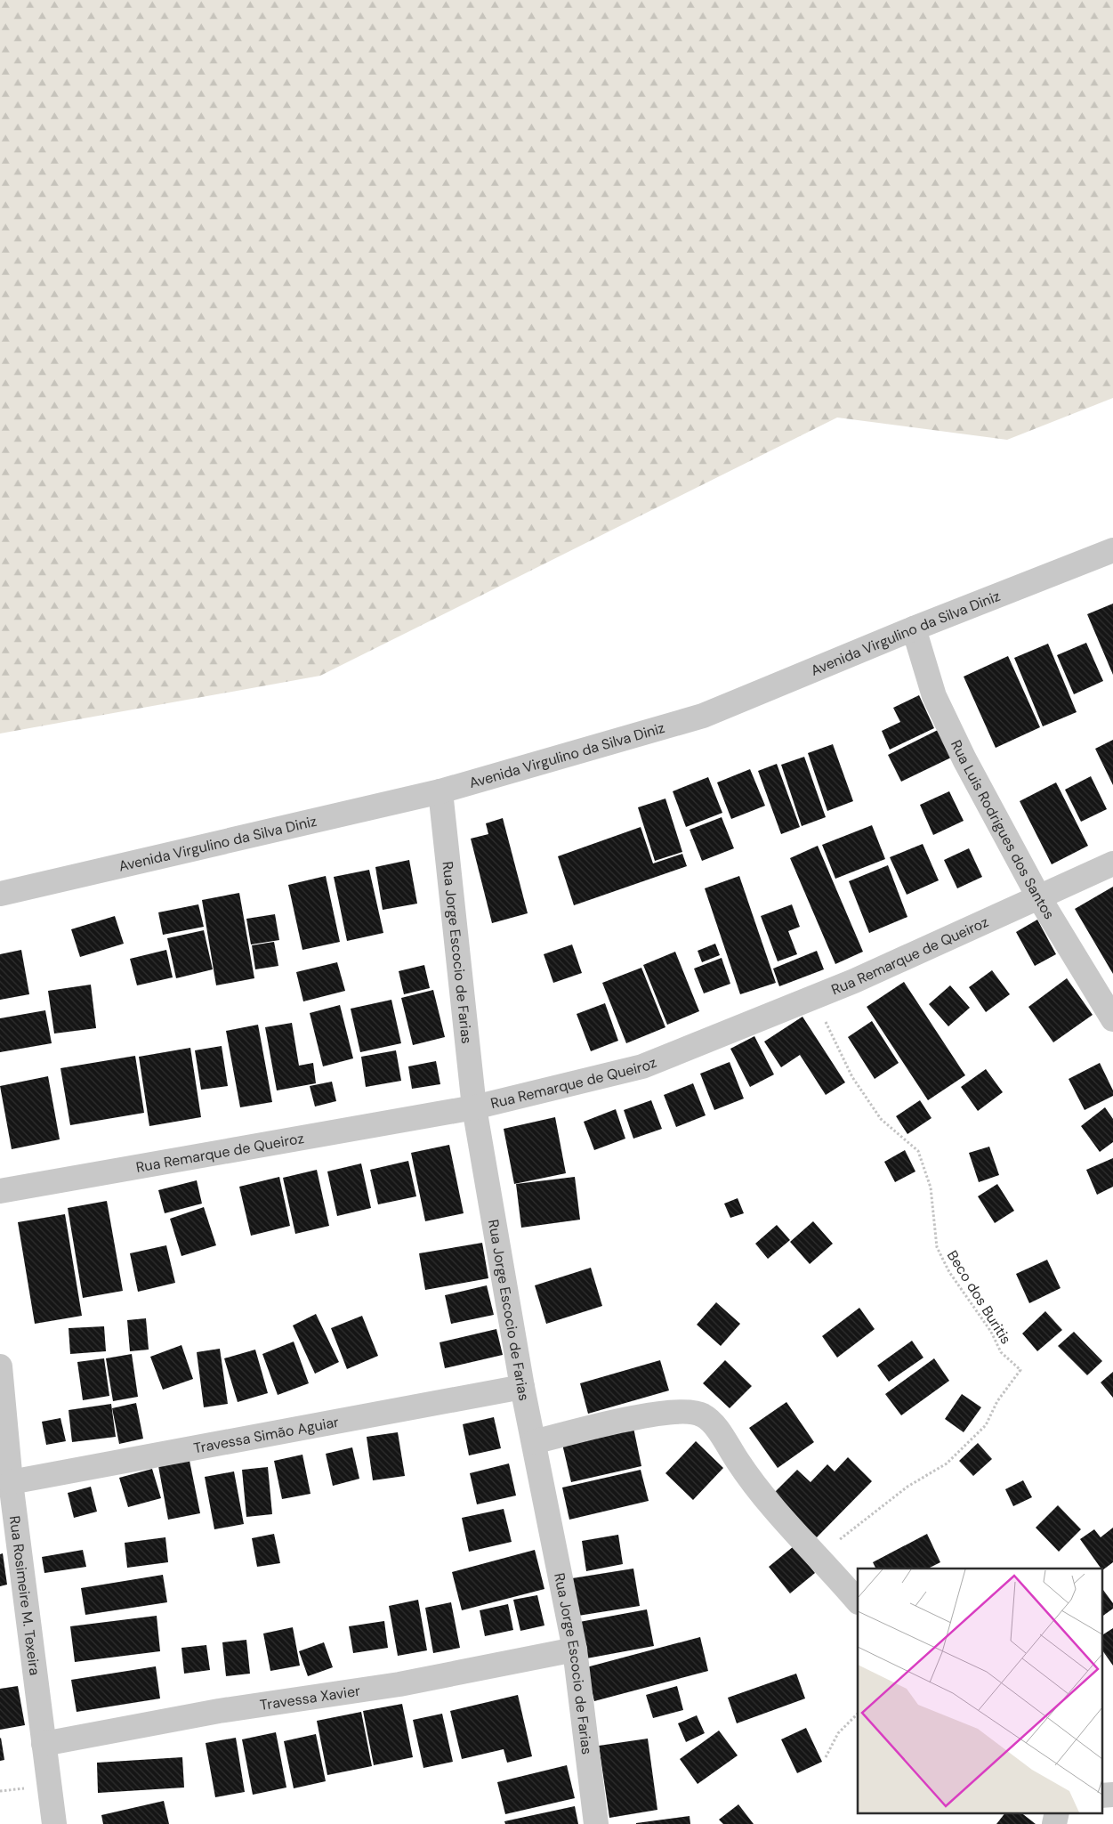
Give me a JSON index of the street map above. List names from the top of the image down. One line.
{"streets":{"street":["Avenida Virgulino da Silva Diniz","Rua Luis Rodrigues dos Santos","Rua Jorge Escocio de Farias","Rua Remarque de Queiroz","Travessa Simão Aguiar","Rua Rosimeire M. Texeira","Travessa Xavier"],"path":["Beco dos Buritis"]},"crossings":[["Avenida Virgulino da Silva Diniz","Rua Luis Rodrigues dos Santos"],["Avenida Virgulino da Silva Diniz","Rua Jorge Escocio de Farias"],["Rua Luis Rodrigues dos Santos","Rua Remarque de Queiroz"],["Rua Jorge Escocio de Farias","Rua Remarque de Queiroz"],["Rua Jorge Escocio de Farias","Travessa Simão Aguiar"],["Rua Jorge Escocio de Farias","Travessa Xavier"],["Rua Remarque de Queiroz","Beco dos Buritis"],["Travessa Simão Aguiar","Rua Rosimeire M. Texeira"],["Rua Rosimeire M. Texeira","Travessa Xavier"]]}
